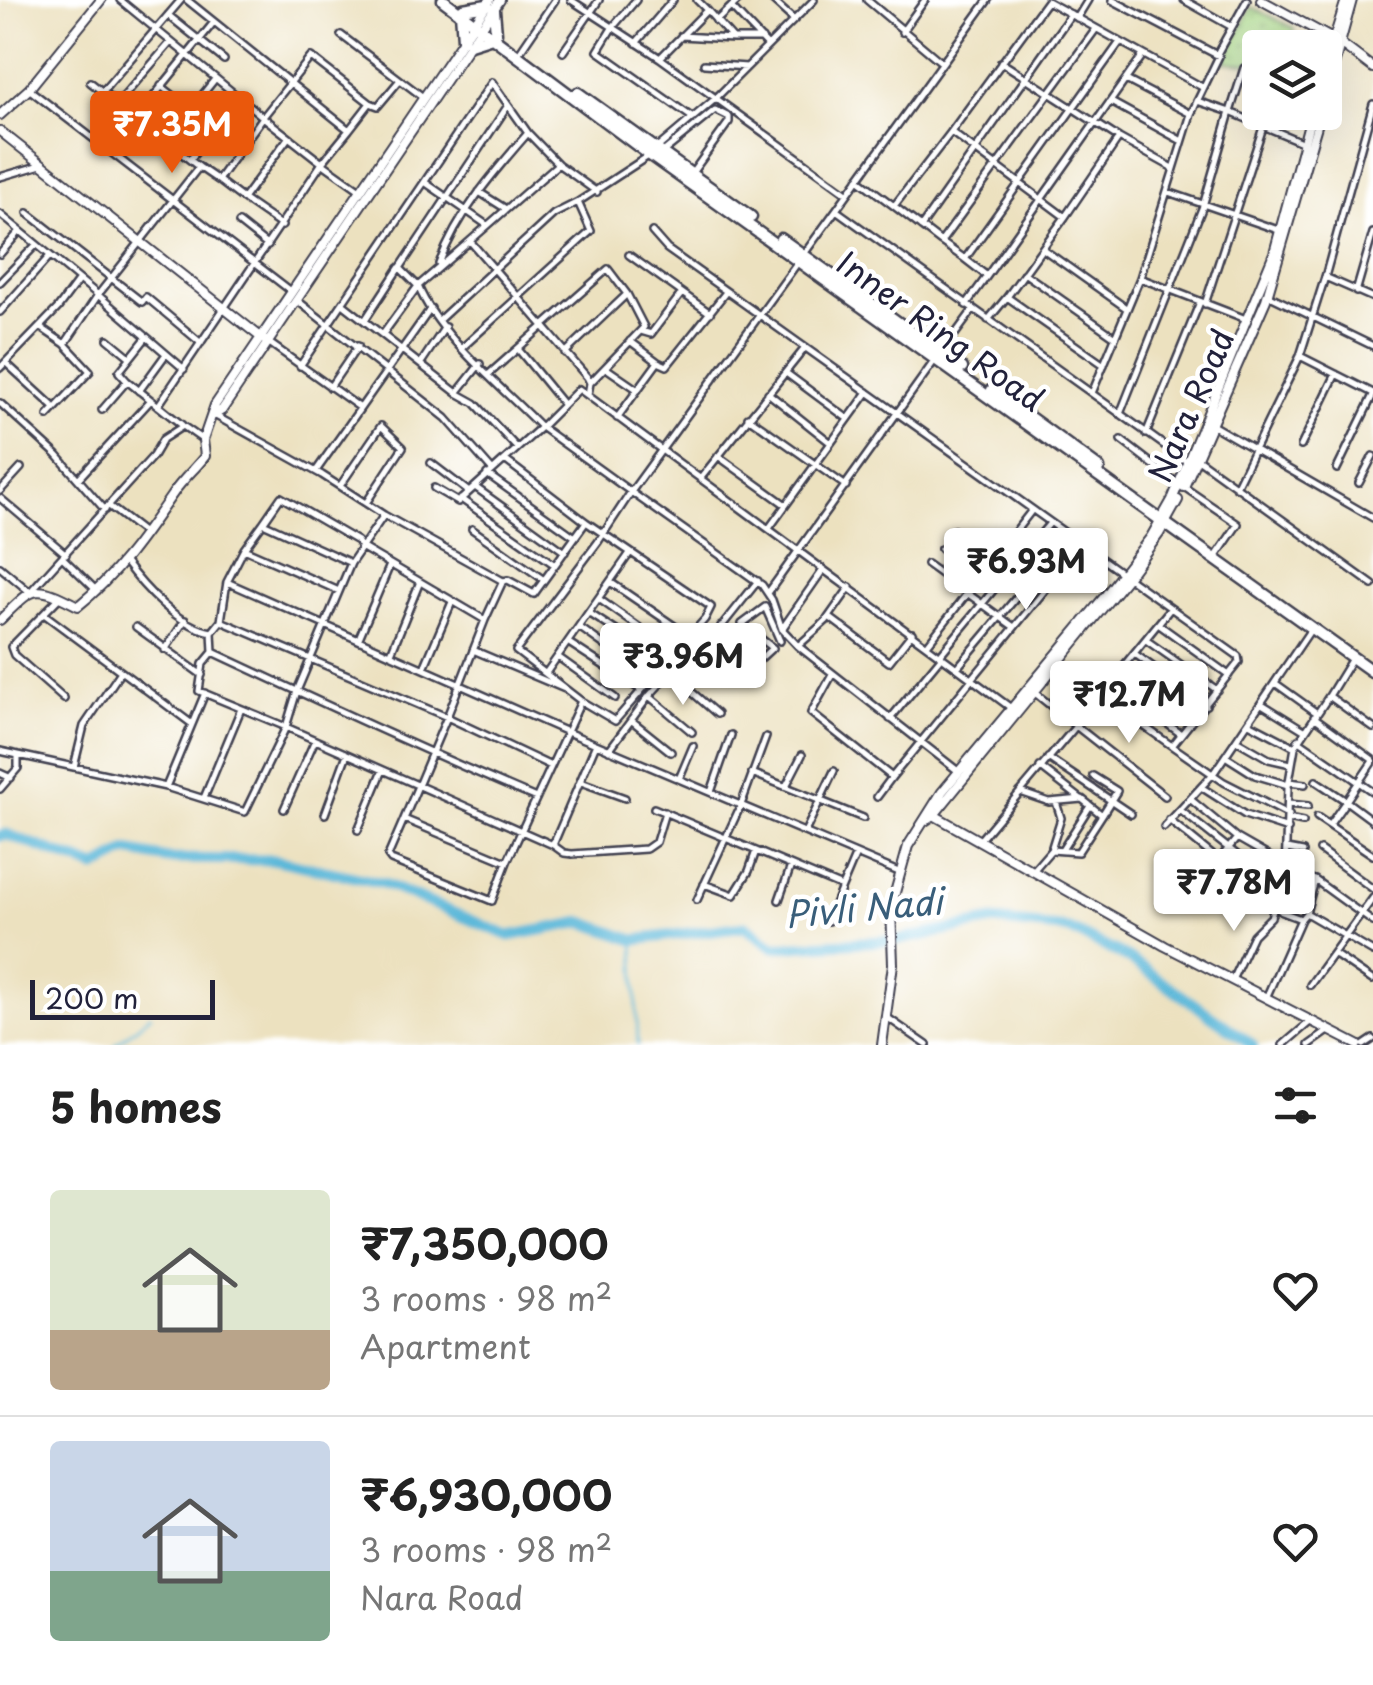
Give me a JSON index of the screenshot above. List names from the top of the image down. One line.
{"streets":{"highway":["Inner Ring Road"],"street":["Nara Road"]},"crossings":[["Inner Ring Road","Nara Road"]],"water":["Pivli Nadi"],"scale_bar":"200 m","page":{"price":["₹7.35M","₹6.93M","₹3.96M","₹12.7M","₹7.78M"],"scale":"200 m","heading":"5 homes","list":[{"name":"₹7,350,000","note":"3 rooms · 98 m² · Apartment"},{"name":"₹6,930,000","note":"3 rooms · 98 m² · Nara Road"}]}}
